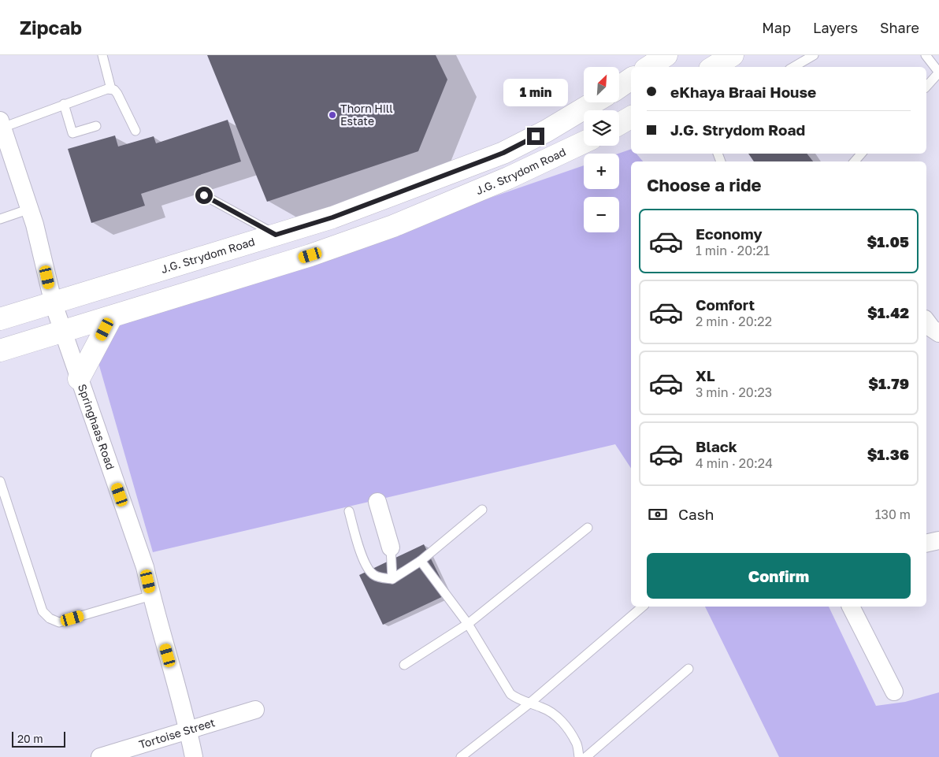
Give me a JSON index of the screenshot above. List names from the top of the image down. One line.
{"streets":{"street":["J.G. Strydom Road","Springhaas Road","Tortoise Street"]},"crossings":[["J.G. Strydom Road","Springhaas Road"],["Springhaas Road","Tortoise Street"]],"places":["Thorn Hill Estate"],"scale_bar":"20 m","north":"top right","page":{"header":"Zipcab","nav":["Map","Layers","Share"],"map_buttons":["+","−"],"banner":["eKhaya Braai House","J.G. Strydom Road"],"bubble":"1 min","heading":"Choose a ride","list":[{"name":"Economy","note":"1 min · 20:21","value":"$1.05"},{"name":"Comfort","note":"2 min · 20:22","value":"$1.42"},{"name":"XL","note":"3 min · 20:23","value":"$1.79"},{"name":"Black","note":"4 min · 20:24","value":"$1.36"}],"pay":["Cash","130 m"],"buttons":"Confirm","scale":"20 m"}}
